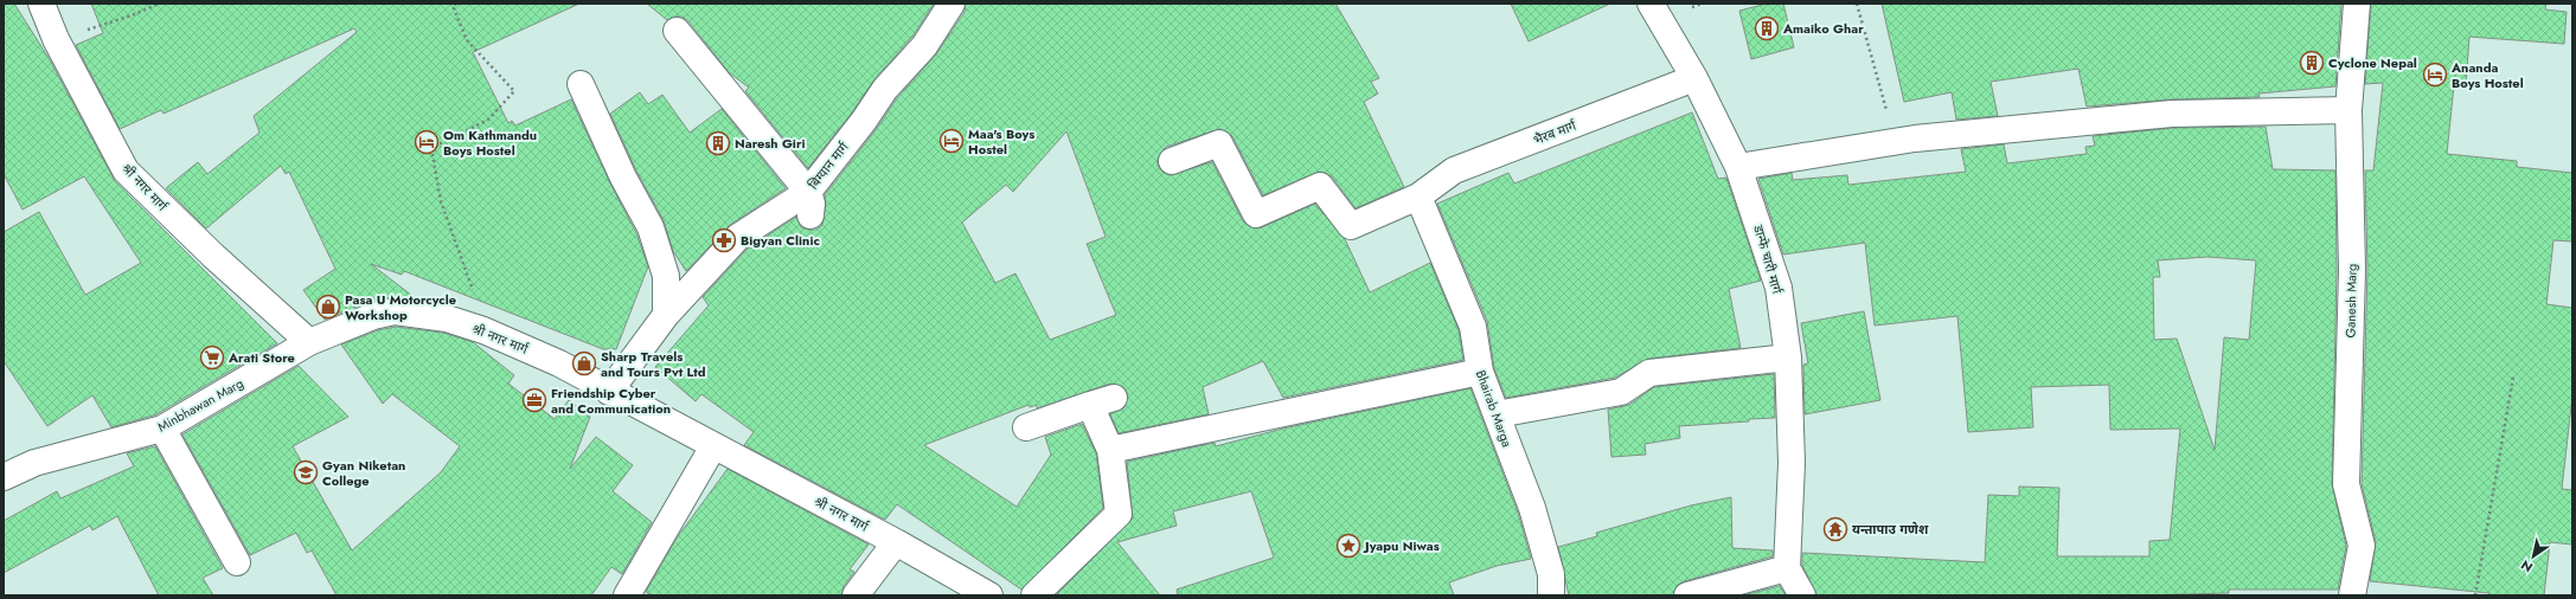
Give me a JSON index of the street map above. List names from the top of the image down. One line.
{"streets":{"street":["भैरब मार्ग","बिग्यान मार्ग","श्री नगर मार्ग","डान्फे चारी मार्ग","Ganesh Marg","Minbhawan Marg","Bhairab Marga"]},"crossings":[["भैरब मार्ग","डान्फे चारी मार्ग"],["भैरब मार्ग","Bhairab Marga"],["बिग्यान मार्ग","श्री नगर मार्ग"],["श्री नगर मार्ग","Minbhawan Marg"]],"places":{"building":["Amaiko Ghar","Cyclone Nepal","Naresh Giri"],"hotel":["Ananda Boys Hostel","Maa's Boys Hostel","Om Kathmandu Boys Hostel"],"pharmacy":["Bigyan Clinic"],"shop":["Pasa U Motorcycle Workshop","Sharp Travels and Tours Pvt Ltd"],"supermarket":["Arati Store"],"office":["Friendship Cyber and Communication"],"school or university":["Gyan Niketan College"],"temple":["यन्तापाउ गणेश"],"place":["Jyapu Niwas"]},"north":"bottom left"}
